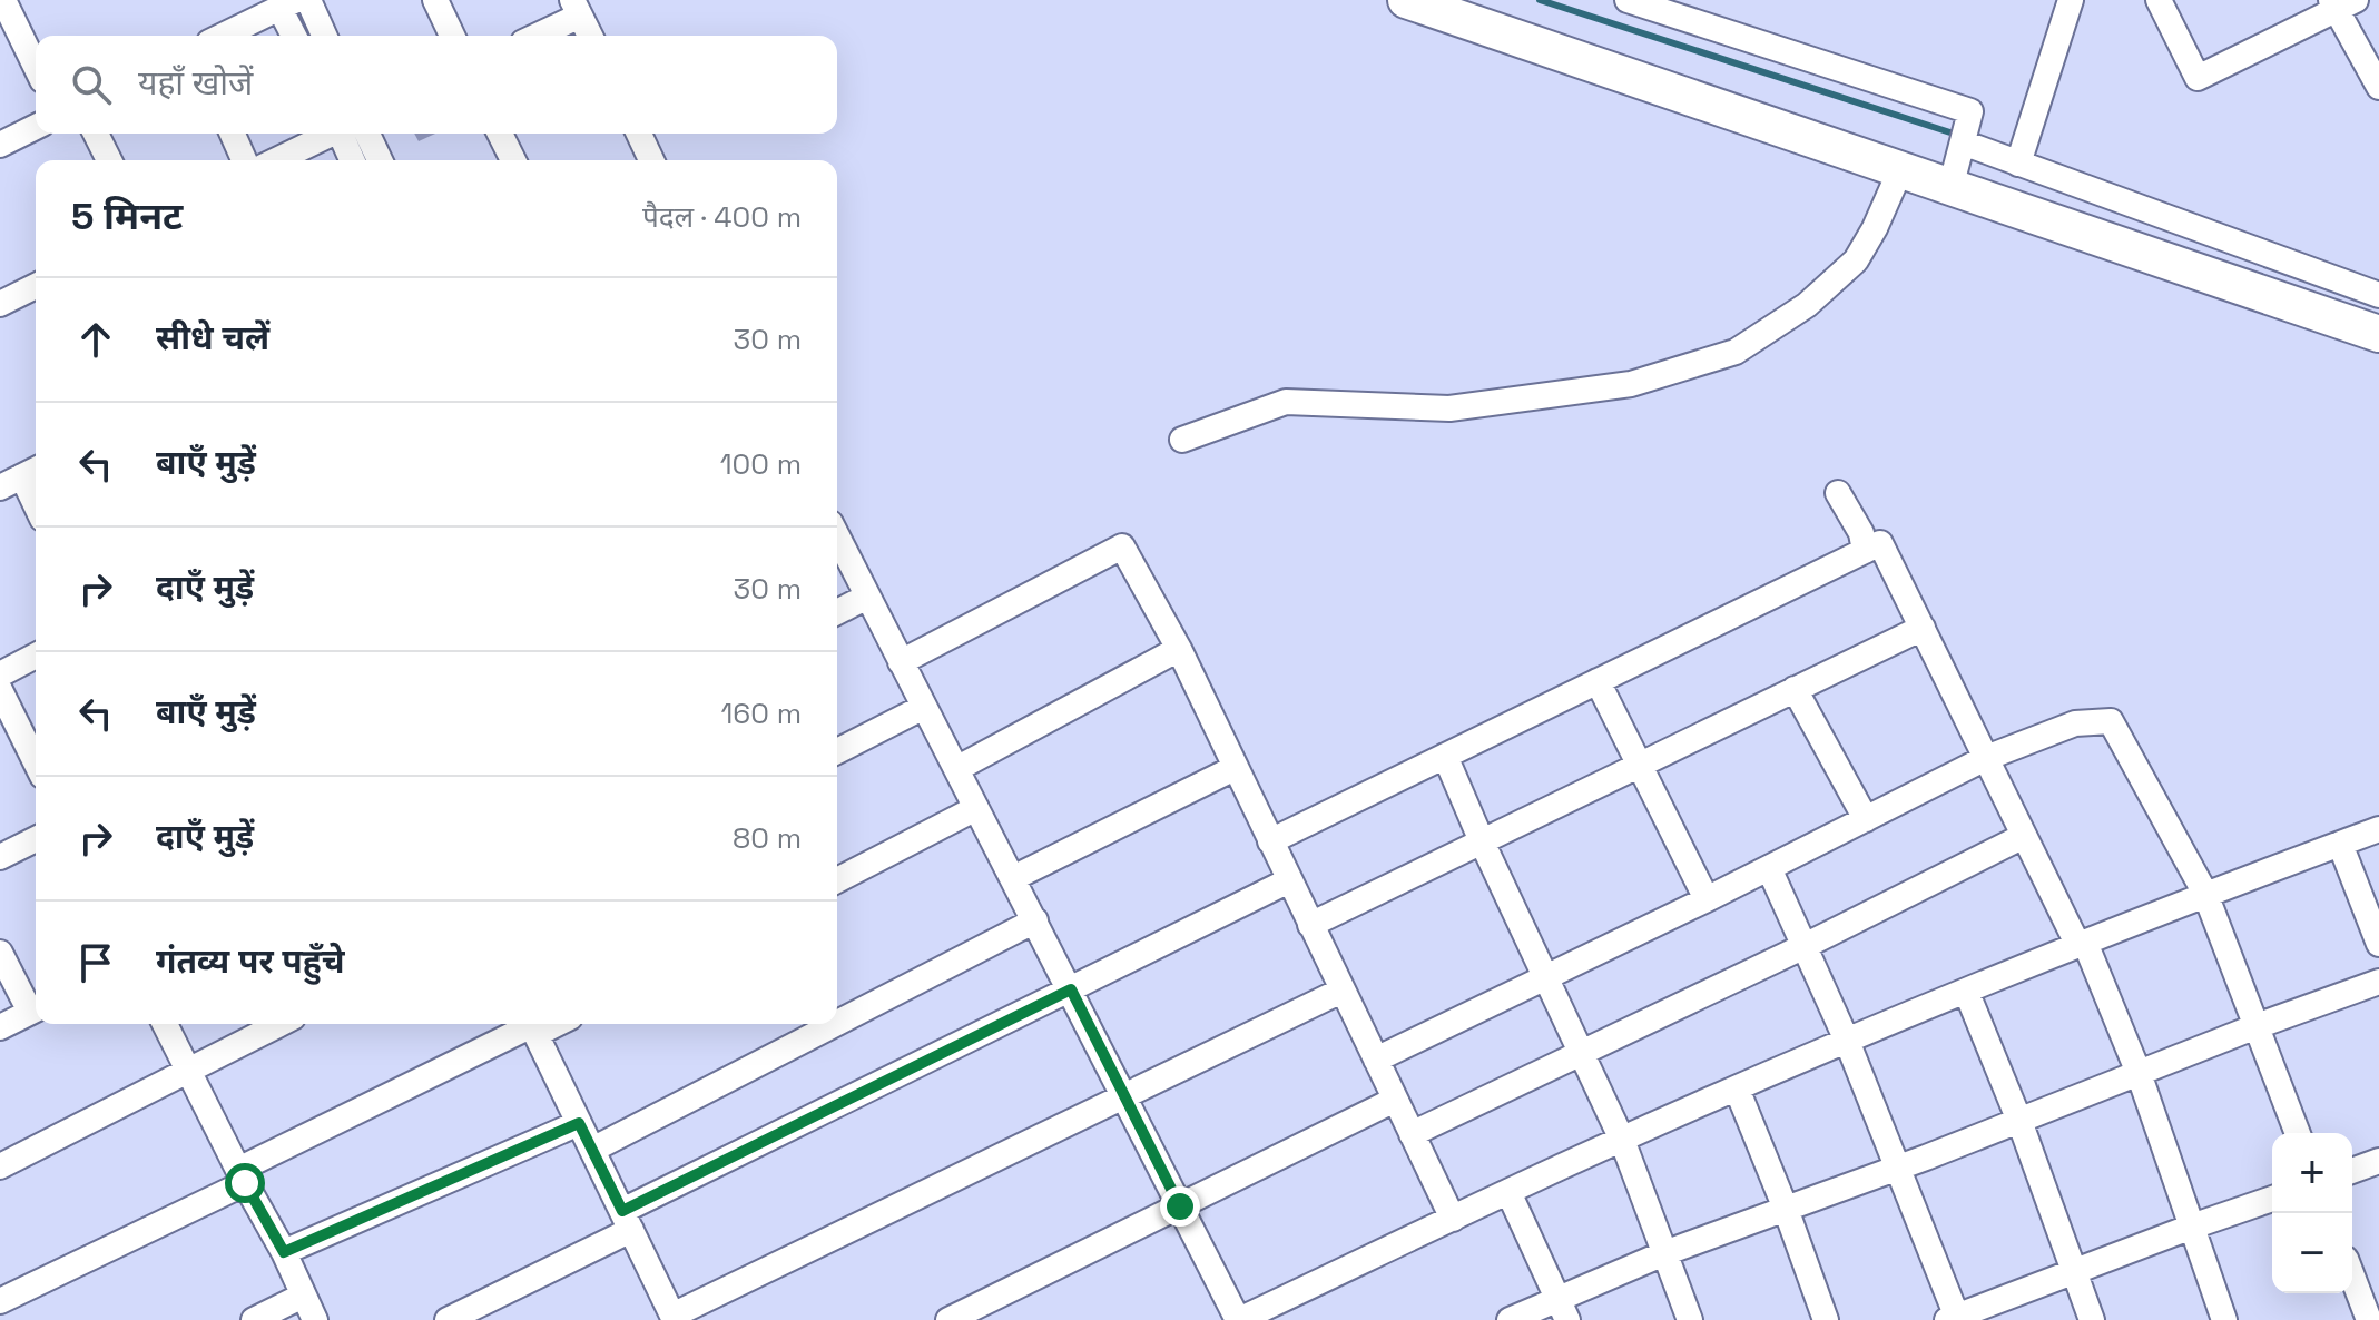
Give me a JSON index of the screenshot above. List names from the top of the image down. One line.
{"page":{"search":"यहाँ खोजें","heading":["5 मिनट","पैदल · 400 m"],"list":[["सीधे चलें","30 m"],["बाएँ मुड़ें","100 m"],["दाएँ मुड़ें","30 m"],["बाएँ मुड़ें","160 m"],["दाएँ मुड़ें","80 m"],"गंतव्य पर पहुँचे"],"map_buttons":["+","−"]}}
